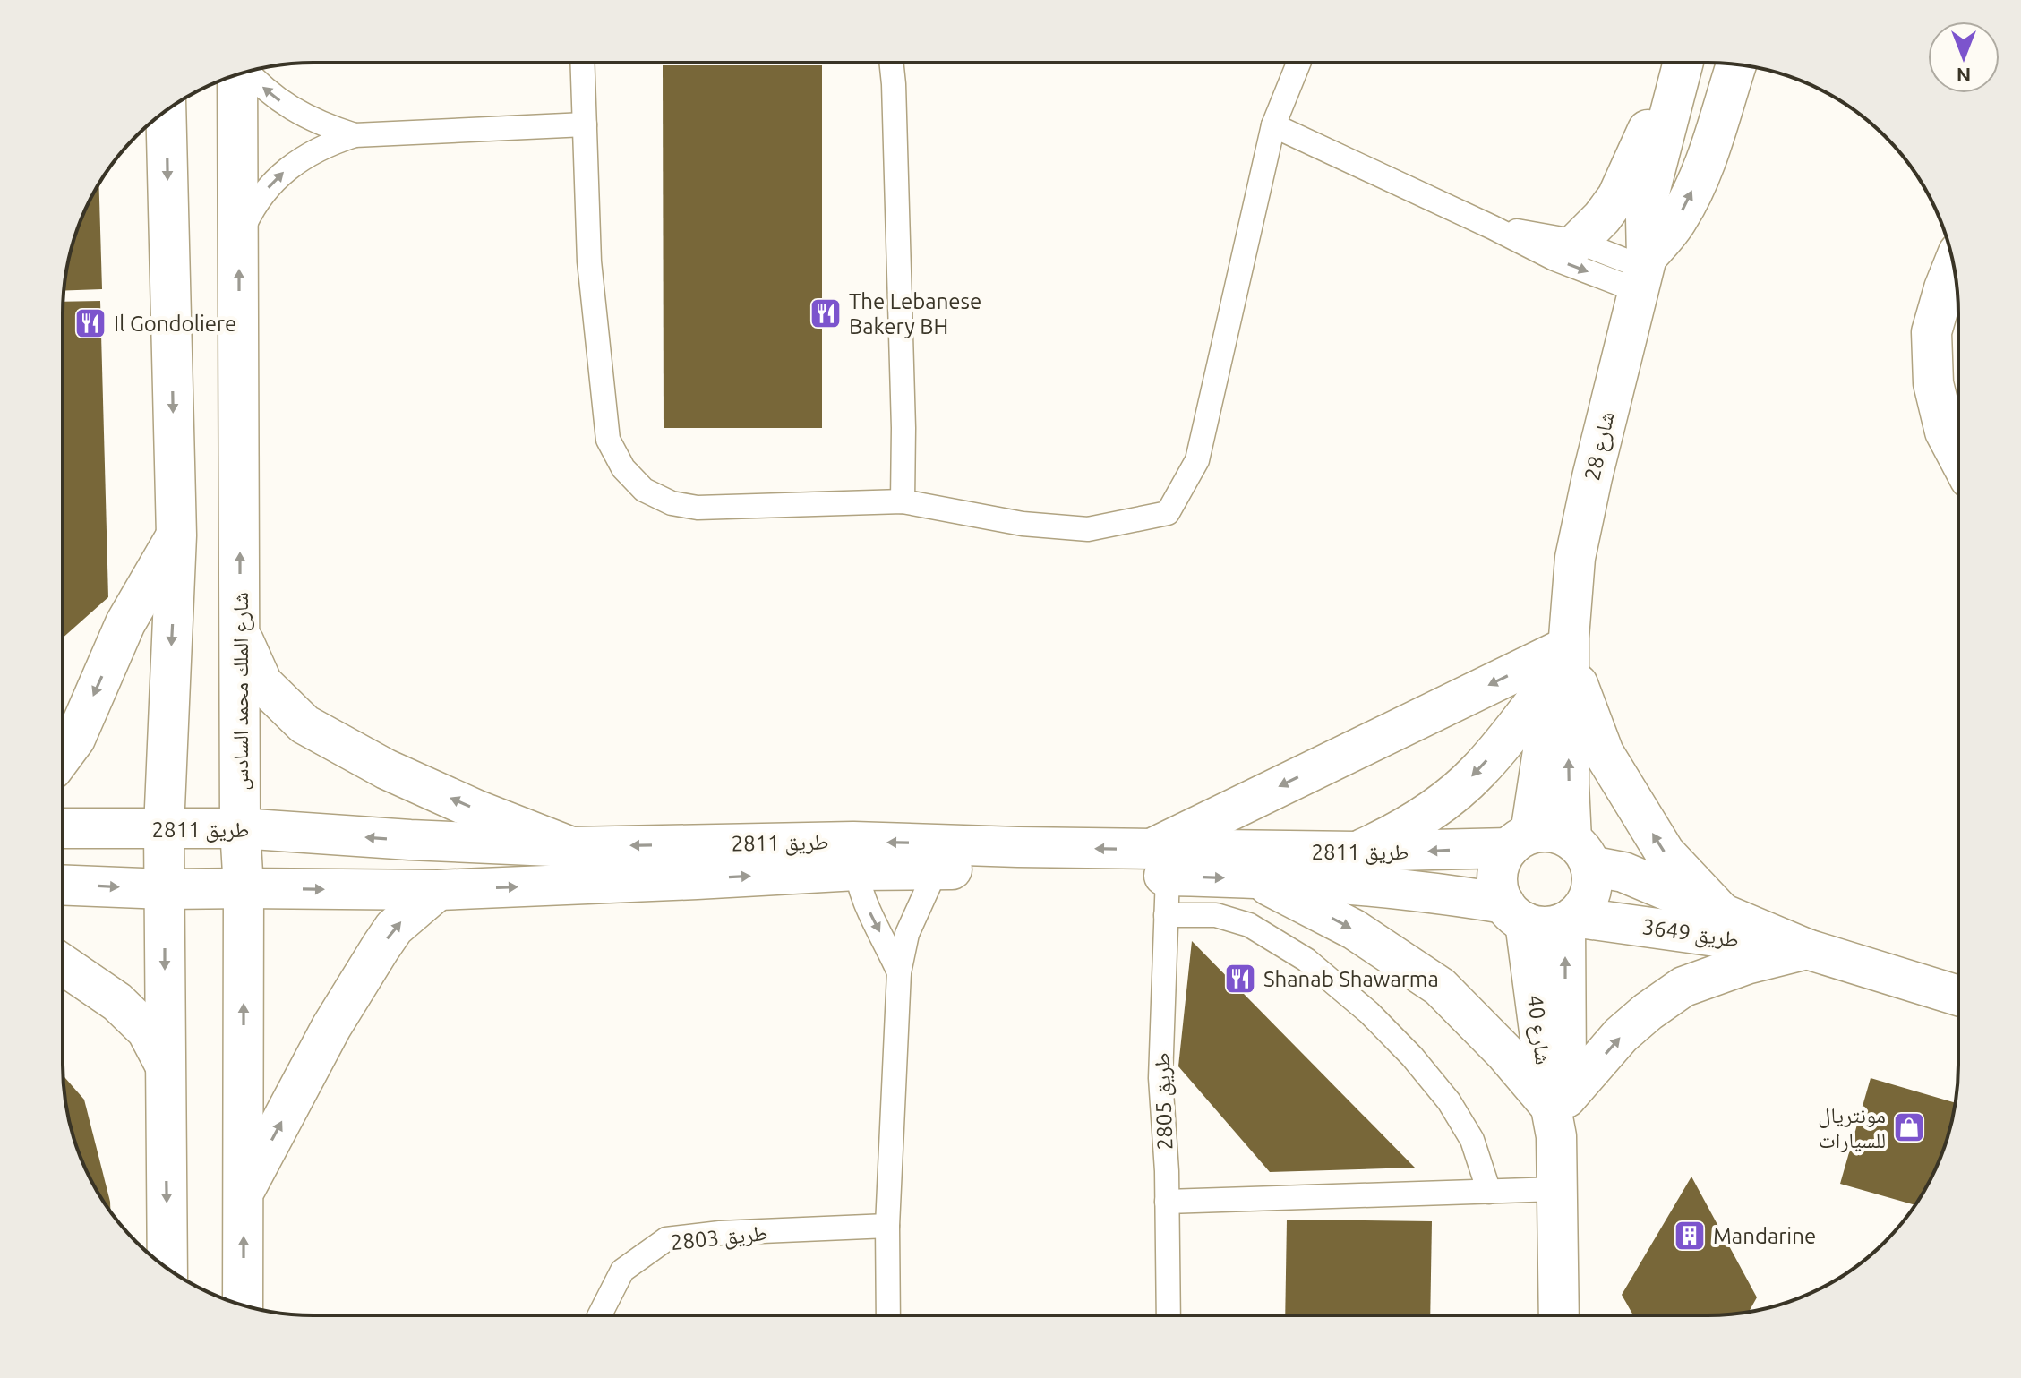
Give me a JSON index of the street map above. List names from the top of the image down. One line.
{"streets":{"street":["شارع 28","شارع الملك محمد السادس","طريق 2811","طريق 3649","شارع 40"],"lane":["طريق 2805","طريق 2803"]},"crossings":[["شارع 28","طريق 2811"],["شارع 28","طريق 3649"],["شارع 28","شارع 40"],["شارع الملك محمد السادس","طريق 2811"],["طريق 2811","طريق 3649"],["طريق 2811","شارع 40"],["طريق 2811","طريق 2805"],["طريق 3649","شارع 40"]],"places":{"restaurant":["The Lebanese Bakery BH","Il Gondoliere","Shanab Shawarma"],"shop":["مونتريال للسيارات"],"building":["Mandarine"]},"north":"bottom"}
